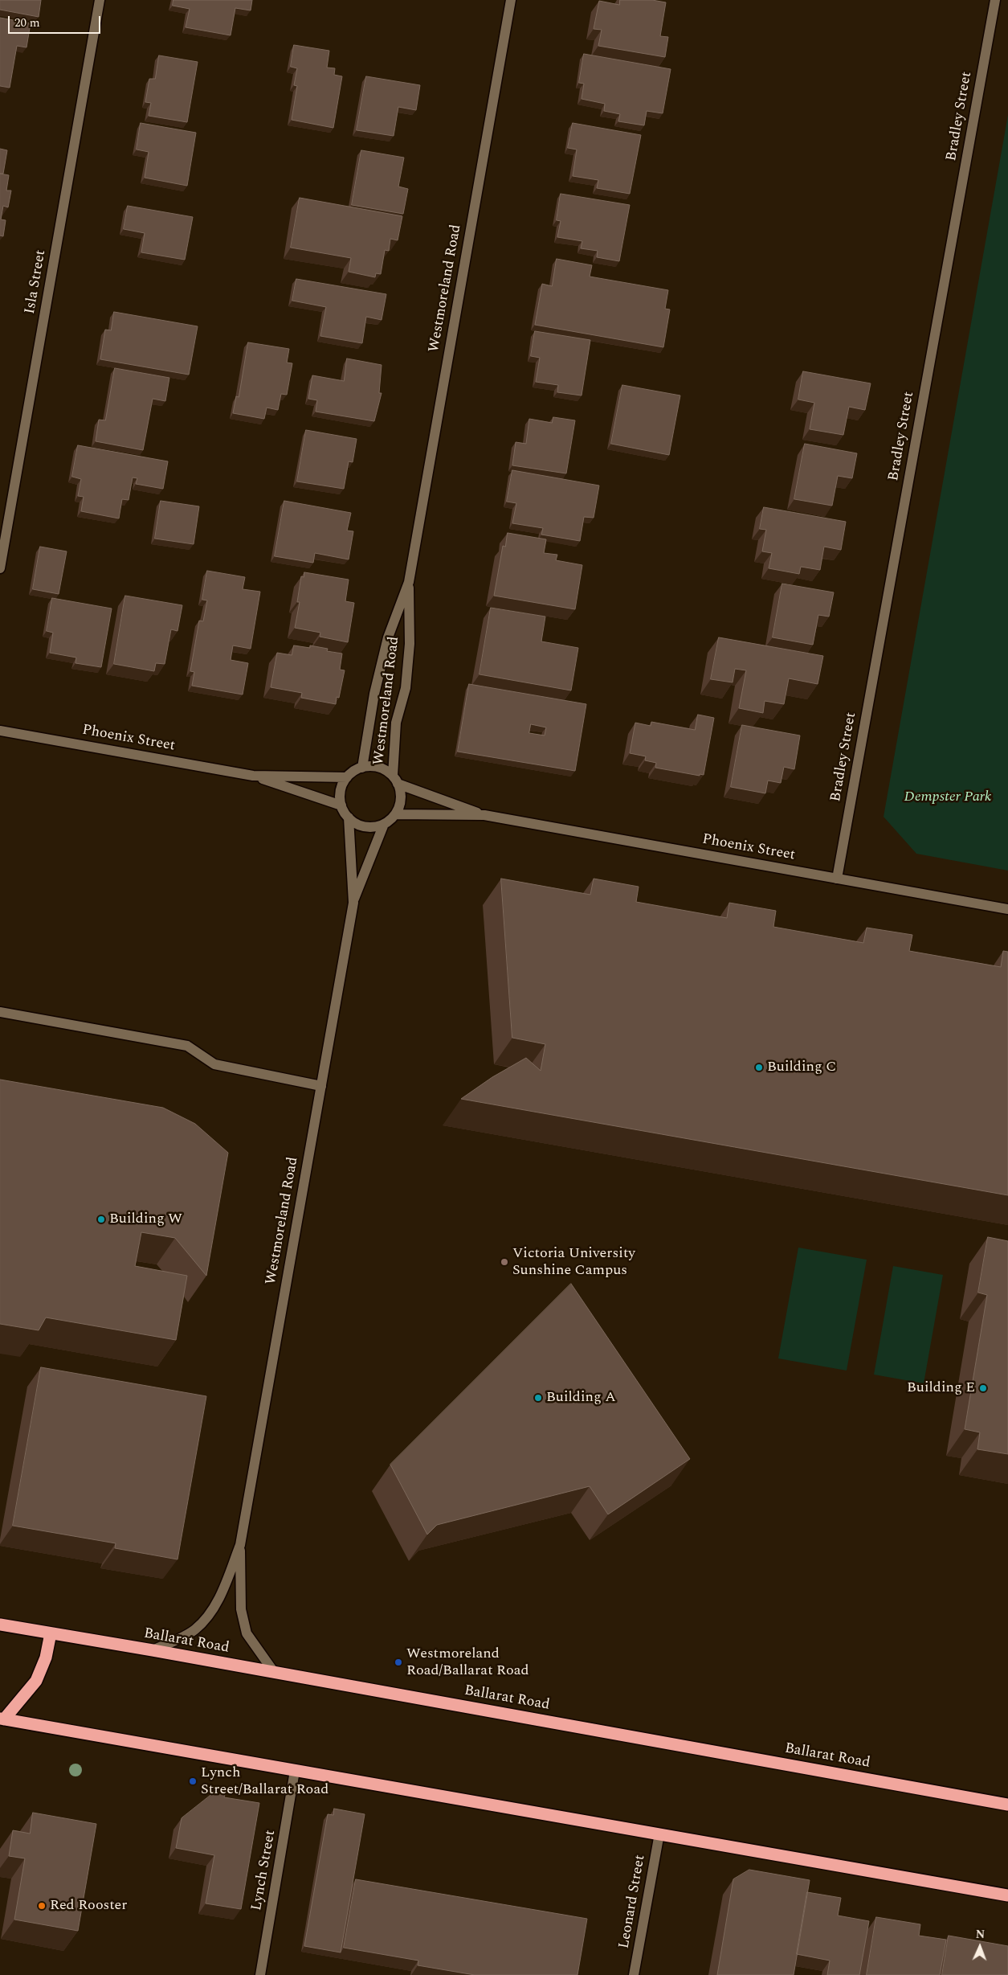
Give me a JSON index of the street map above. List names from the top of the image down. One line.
{"streets":{"highway":["Ballarat Road"],"street":["Bradley Street","Isla Street","Westmoreland Road","Phoenix Street","Lynch Street","Leonard Street"]},"crossings":[["Bradley Street","Phoenix Street"],["Westmoreland Road","Phoenix Street"],["Westmoreland Road","Ballarat Road"]],"parks":["Dempster Park"],"places":["Building C","Building W","Victoria University Sunshine Campus","Building E","Building A","Westmoreland Road/Ballarat Road","Lynch Street/Ballarat Road","Red Rooster"],"scale_bar":"20 m","north":"top"}
